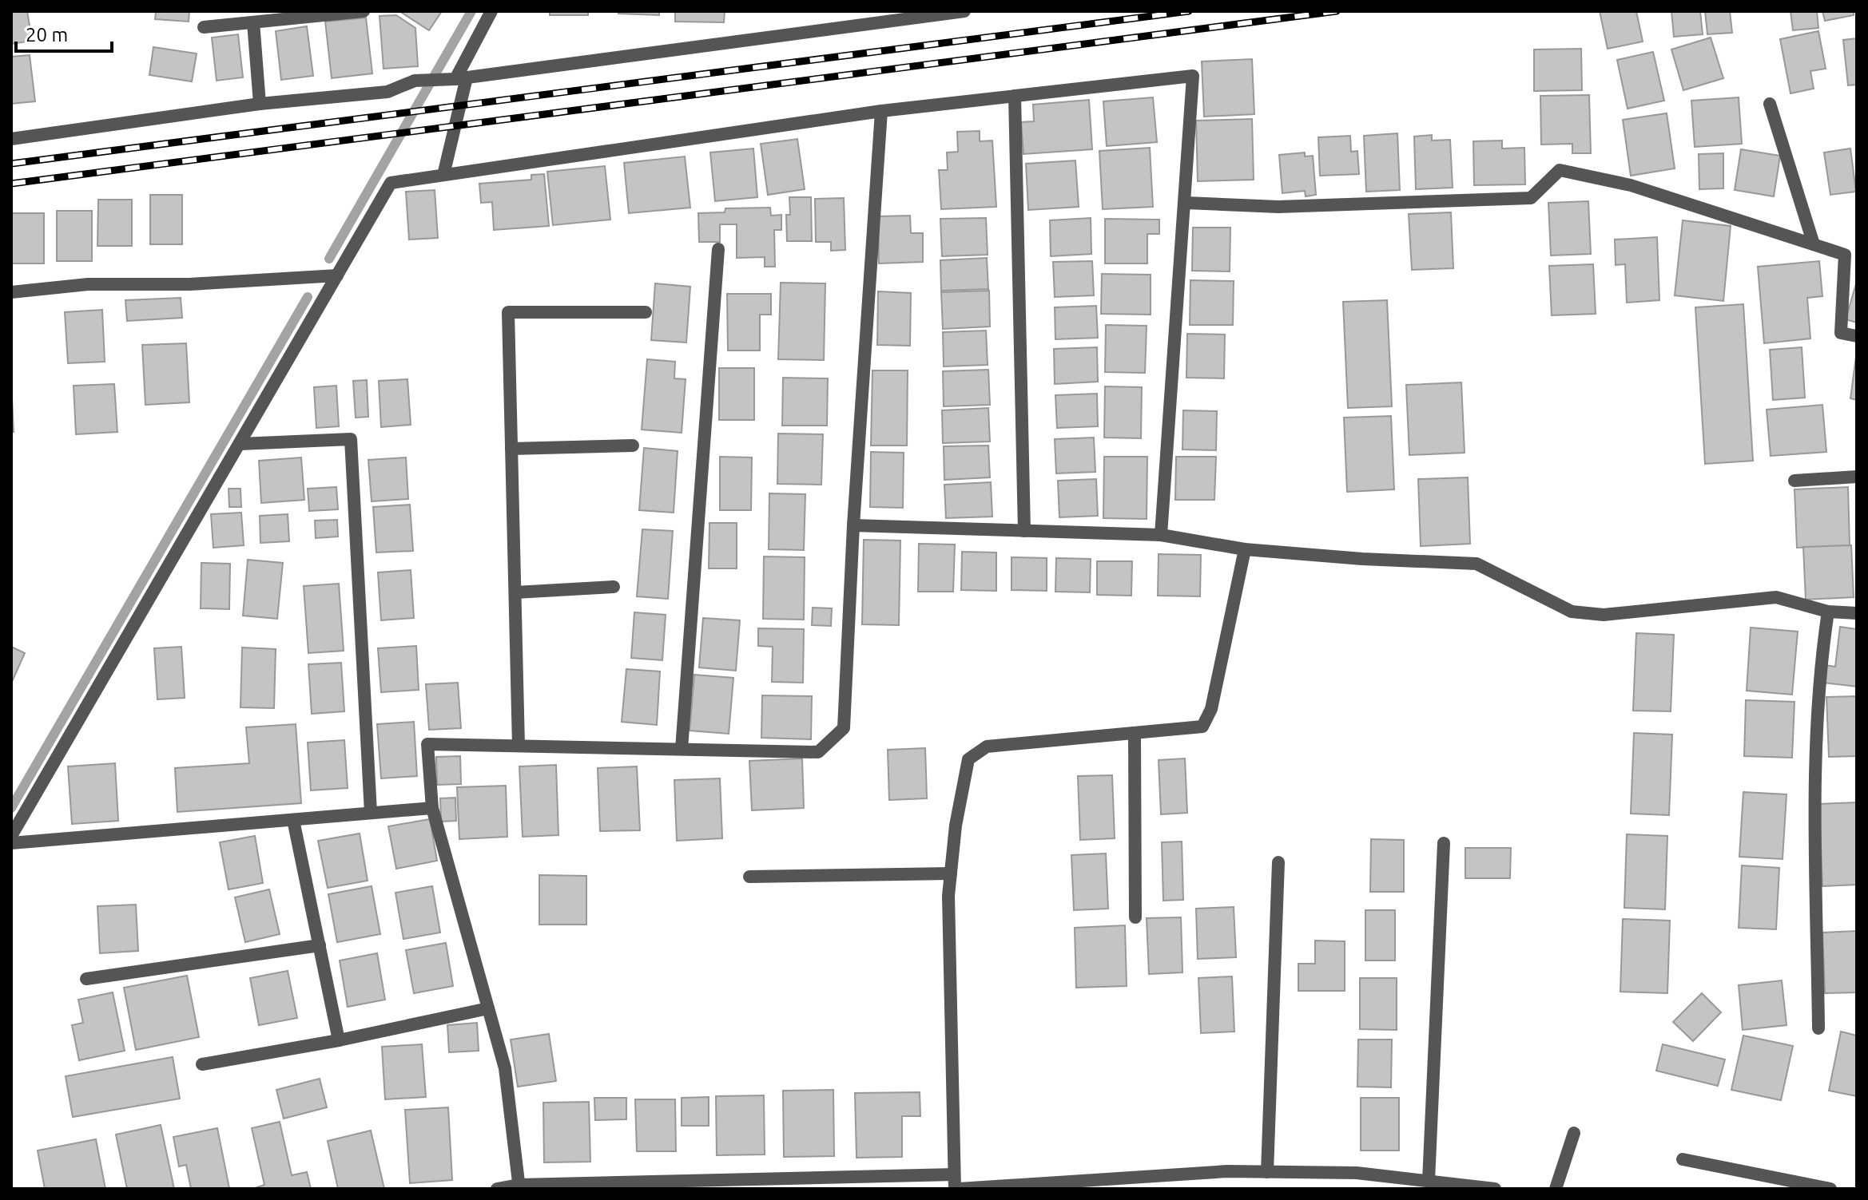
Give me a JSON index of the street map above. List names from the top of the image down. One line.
{"scale_bar":"20 m"}
